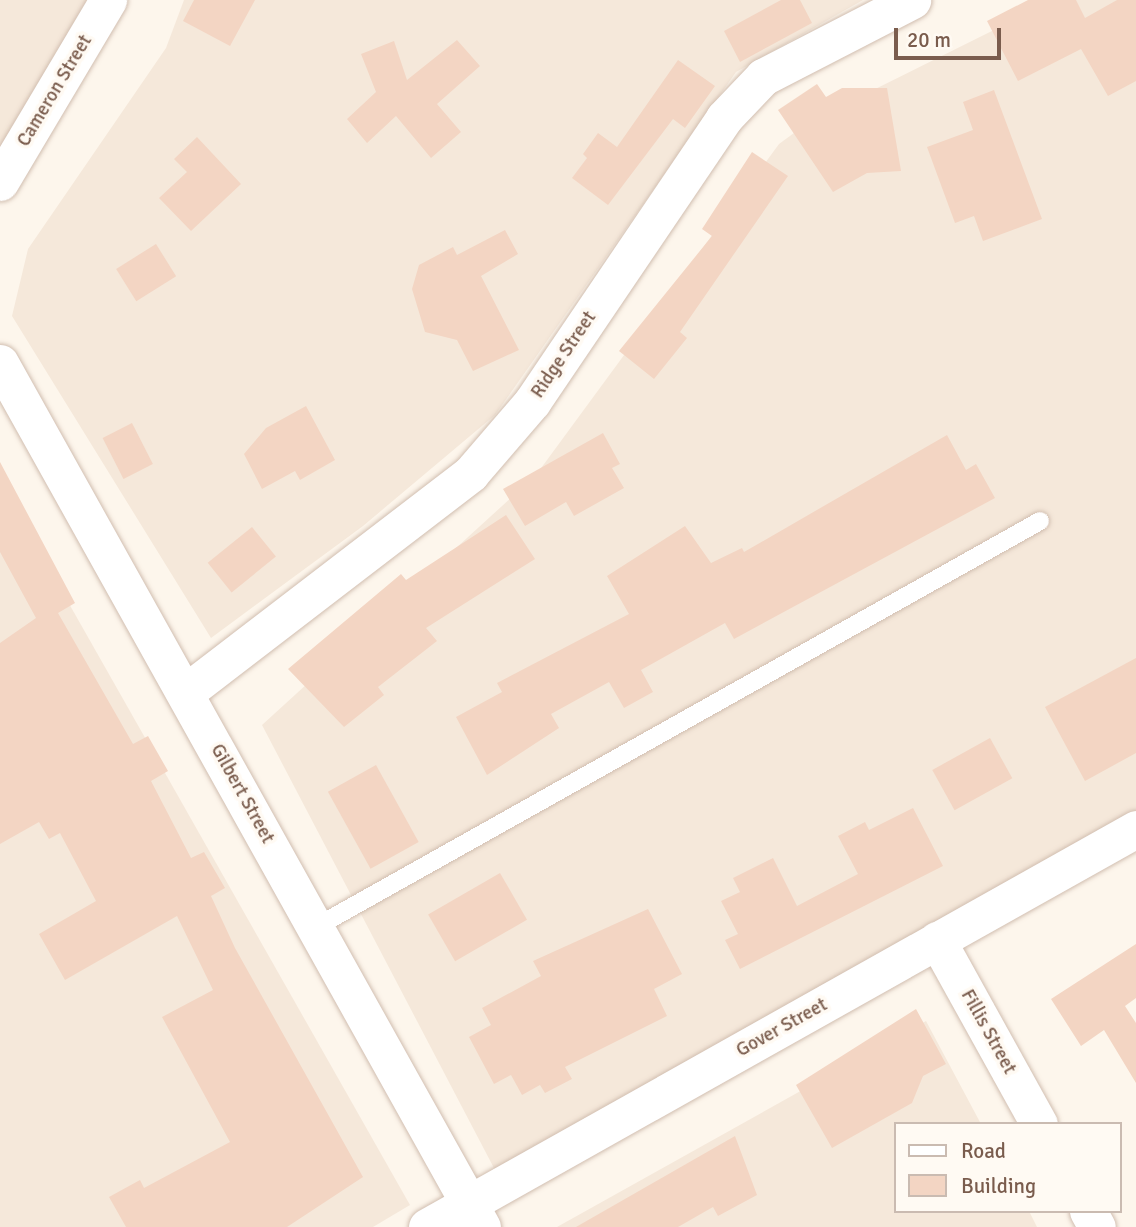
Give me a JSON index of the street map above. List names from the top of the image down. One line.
{"streets":{"street":["Cameron Street","Ridge Street","Gilbert Street","Gover Street","Fillis Street"]},"crossings":[["Ridge Street","Gilbert Street"],["Gilbert Street","Gover Street"],["Gover Street","Fillis Street"]],"legend":["Road","Building"],"scale_bar":"20 m"}
